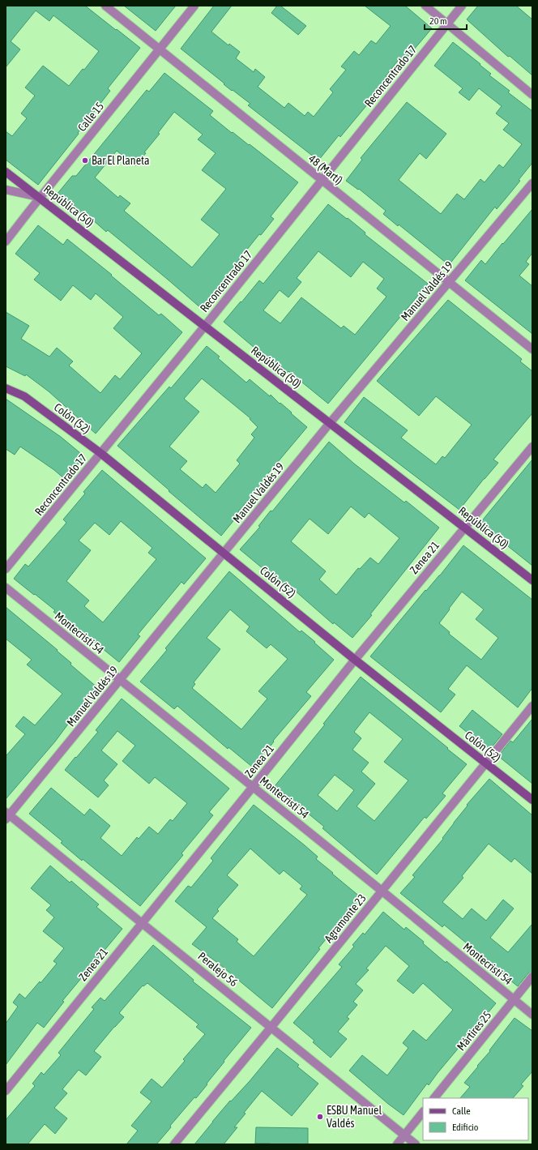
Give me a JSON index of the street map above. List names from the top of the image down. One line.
{"streets":{"main road":["República (50)","Colón (52)"],"street":["Reconcentrado 17","Calle 15","48 (Martí)","Manuel Valdés 19","Zenea 21","Montecristi 54","Agramonte 23","Peralejo 56","Mártires 25"]},"crossings":[["Reconcentrado 17","48 (Martí)"],["Reconcentrado 17","República (50)"],["Reconcentrado 17","Colón (52)"],["Calle 15","48 (Martí)"],["Calle 15","República (50)"],["48 (Martí)","Manuel Valdés 19"],["República (50)","Manuel Valdés 19"],["República (50)","Zenea 21"],["Manuel Valdés 19","Colón (52)"],["Manuel Valdés 19","Montecristi 54"],["Manuel Valdés 19","Peralejo 56"],["Colón (52)","Zenea 21"],["Colón (52)","Agramonte 23"],["Zenea 21","Montecristi 54"],["Zenea 21","Peralejo 56"],["Montecristi 54","Agramonte 23"],["Montecristi 54","Mártires 25"],["Agramonte 23","Peralejo 56"]],"places":["Bar El Planeta","ESBU Manuel Valdés"],"legend":["Calle","Edificio"],"scale_bar":"20 m"}
